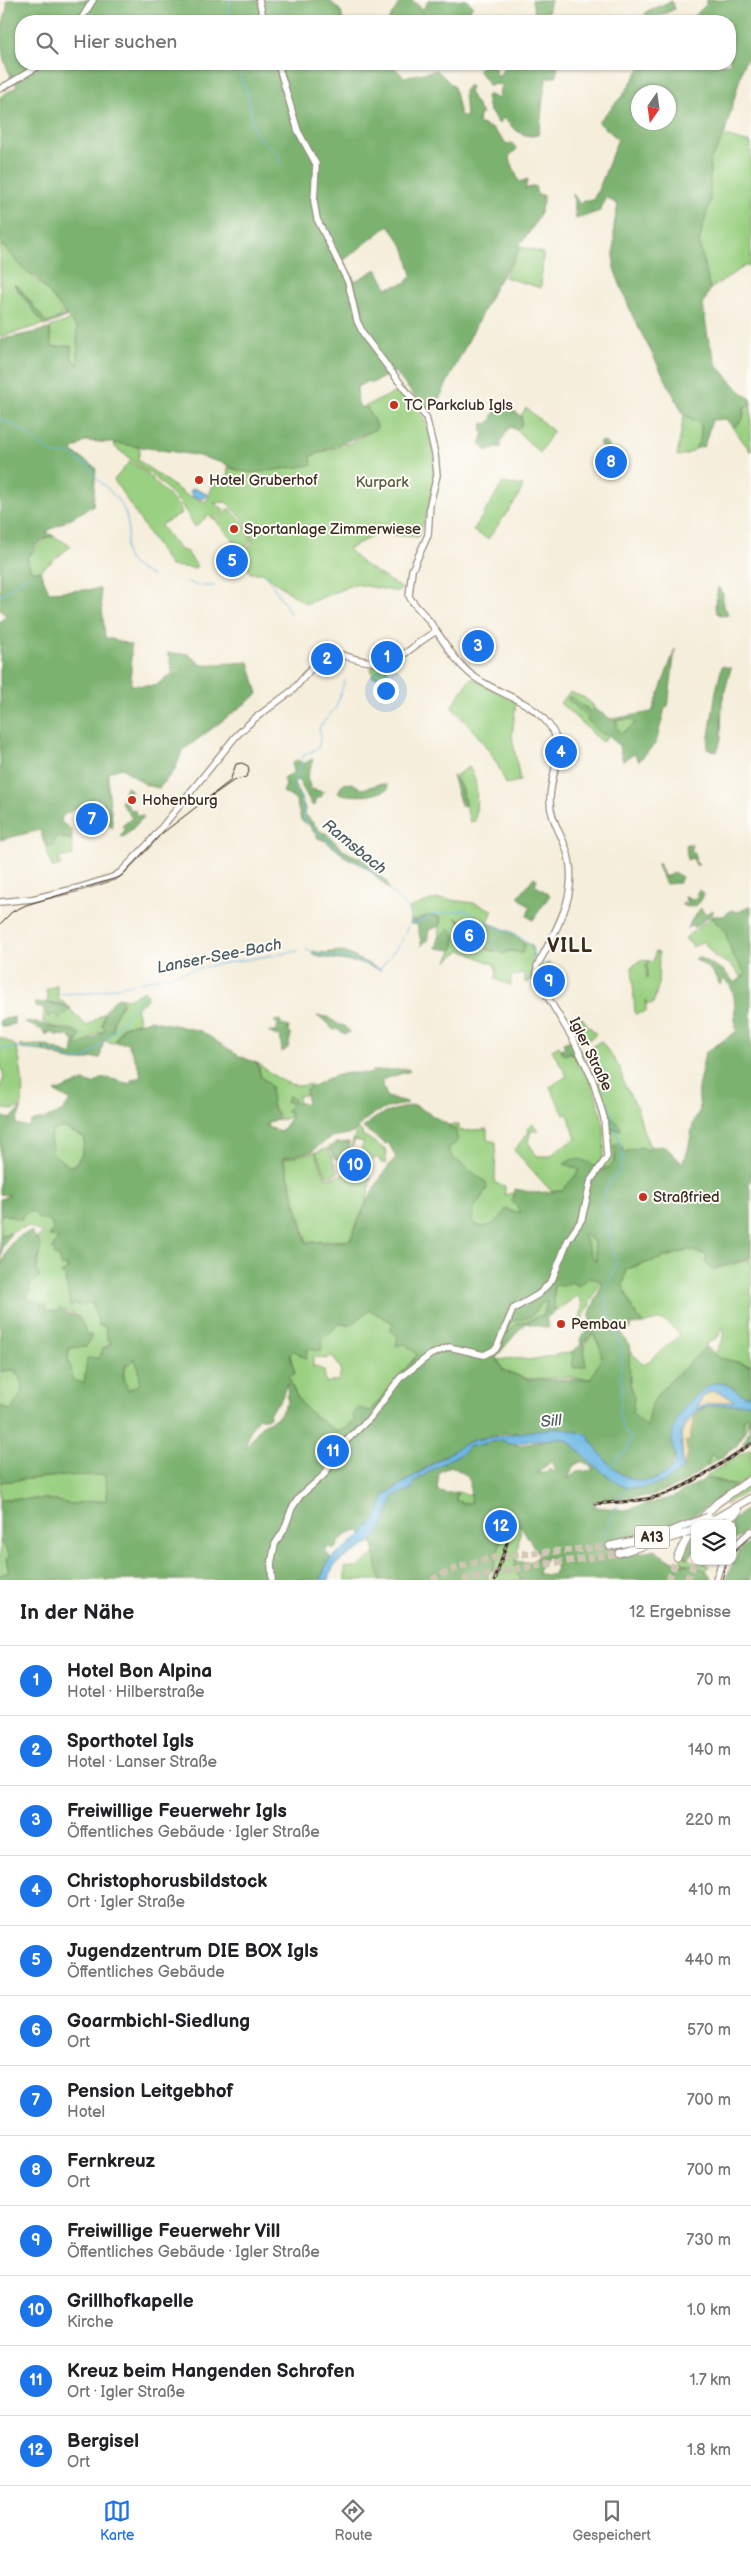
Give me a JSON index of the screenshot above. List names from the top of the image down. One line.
{"streets":{"highway":["A13"],"main road":["Igler Straße"]},"districts":["VILL"],"water":["Ramsbach","Lanser-See-Bach","Sill"],"parks":["Kurpark"],"places":["TC Parkclub Igls","Hotel Gruberhof","Sportanlage Zimmerwiese","Hohenburg","Straßfried","Pembau"],"north":"bottom","page":{"search":"Hier suchen","pins":["8","5","3","1","2","4","7","6","9","10","11","12"],"heading":["In der Nähe","12 Ergebnisse"],"list":[{"mark":"1","name":"Hotel Bon Alpina","note":"Hotel · Hilberstraße","value":"70 m"},{"mark":"2","name":"Sporthotel Igls","note":"Hotel · Lanser Straße","value":"140 m"},{"mark":"3","name":"Freiwillige Feuerwehr Igls","note":"Öffentliches Gebäude · Igler Straße","value":"220 m"},{"mark":"4","name":"Christophorusbildstock","note":"Ort · Igler Straße","value":"410 m"},{"mark":"5","name":"Jugendzentrum DIE BOX Igls","note":"Öffentliches Gebäude","value":"440 m"},{"mark":"6","name":"Goarmbichl-Siedlung","note":"Ort","value":"570 m"},{"mark":"7","name":"Pension Leitgebhof","note":"Hotel","value":"700 m"},{"mark":"8","name":"Fernkreuz","note":"Ort","value":"700 m"},{"mark":"9","name":"Freiwillige Feuerwehr Vill","note":"Öffentliches Gebäude · Igler Straße","value":"730 m"},{"mark":"10","name":"Grillhofkapelle","note":"Kirche","value":"1.0 km"},{"mark":"11","name":"Kreuz beim Hangenden Schrofen","note":"Ort · Igler Straße","value":"1.7 km"},{"mark":"12","name":"Bergisel","note":"Ort","value":"1.8 km"}],"nav":["Karte","Route","Gespeichert"]}}
